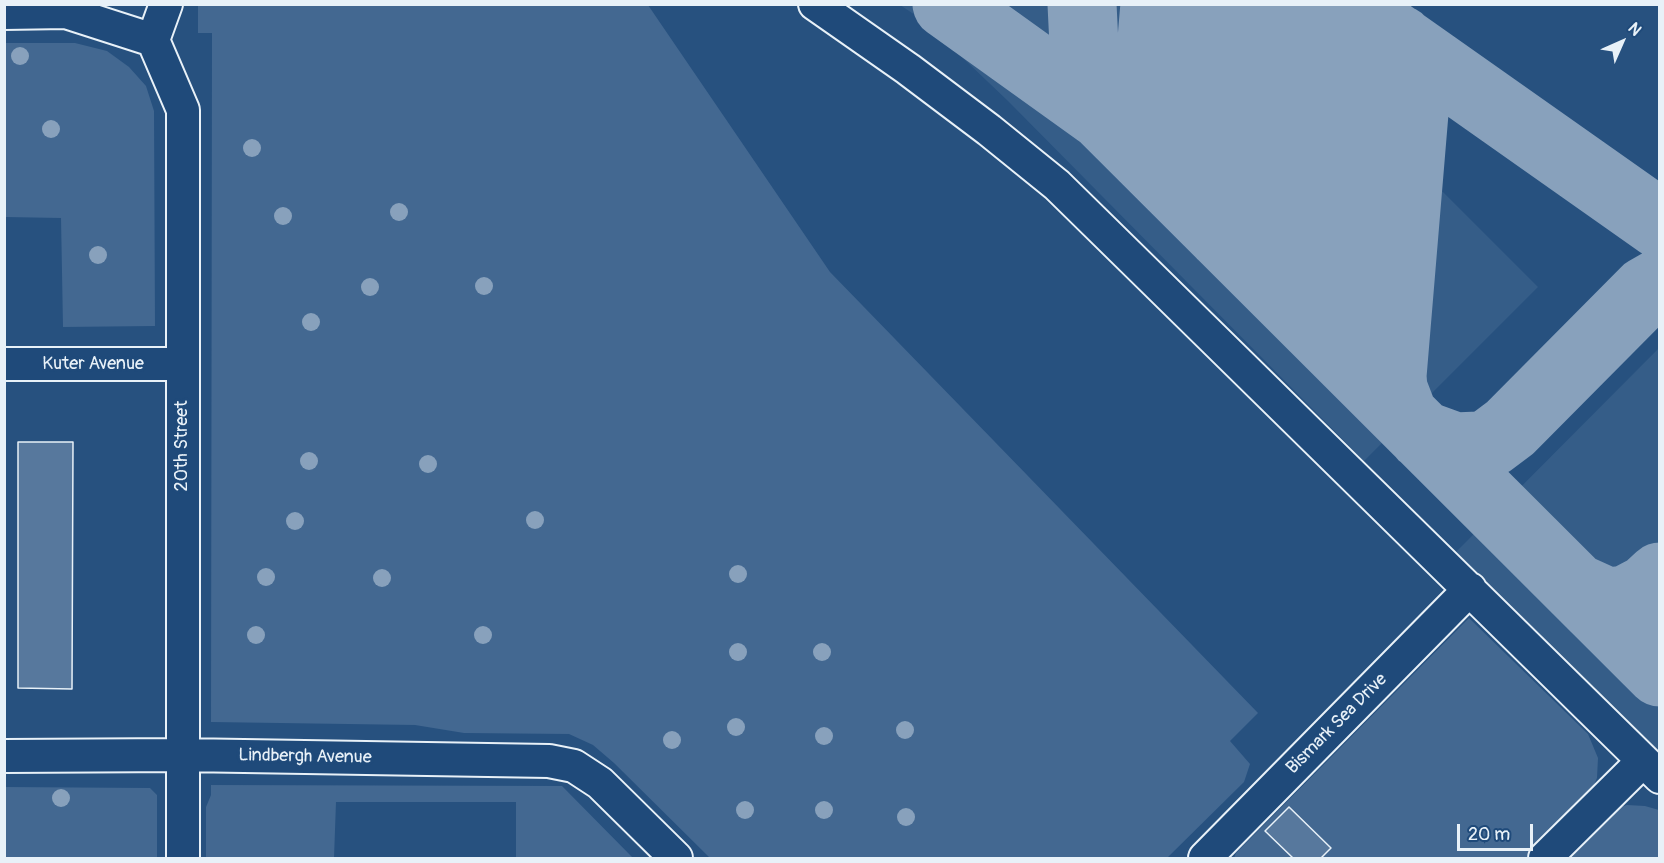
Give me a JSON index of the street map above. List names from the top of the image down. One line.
{"streets":{"street":["Kuter Avenue","20th Street","Bismark Sea Drive","Lindbergh Avenue"]},"crossings":[["Kuter Avenue","20th Street"],["20th Street","Lindbergh Avenue"]],"scale_bar":"20 m","north":"top right"}
